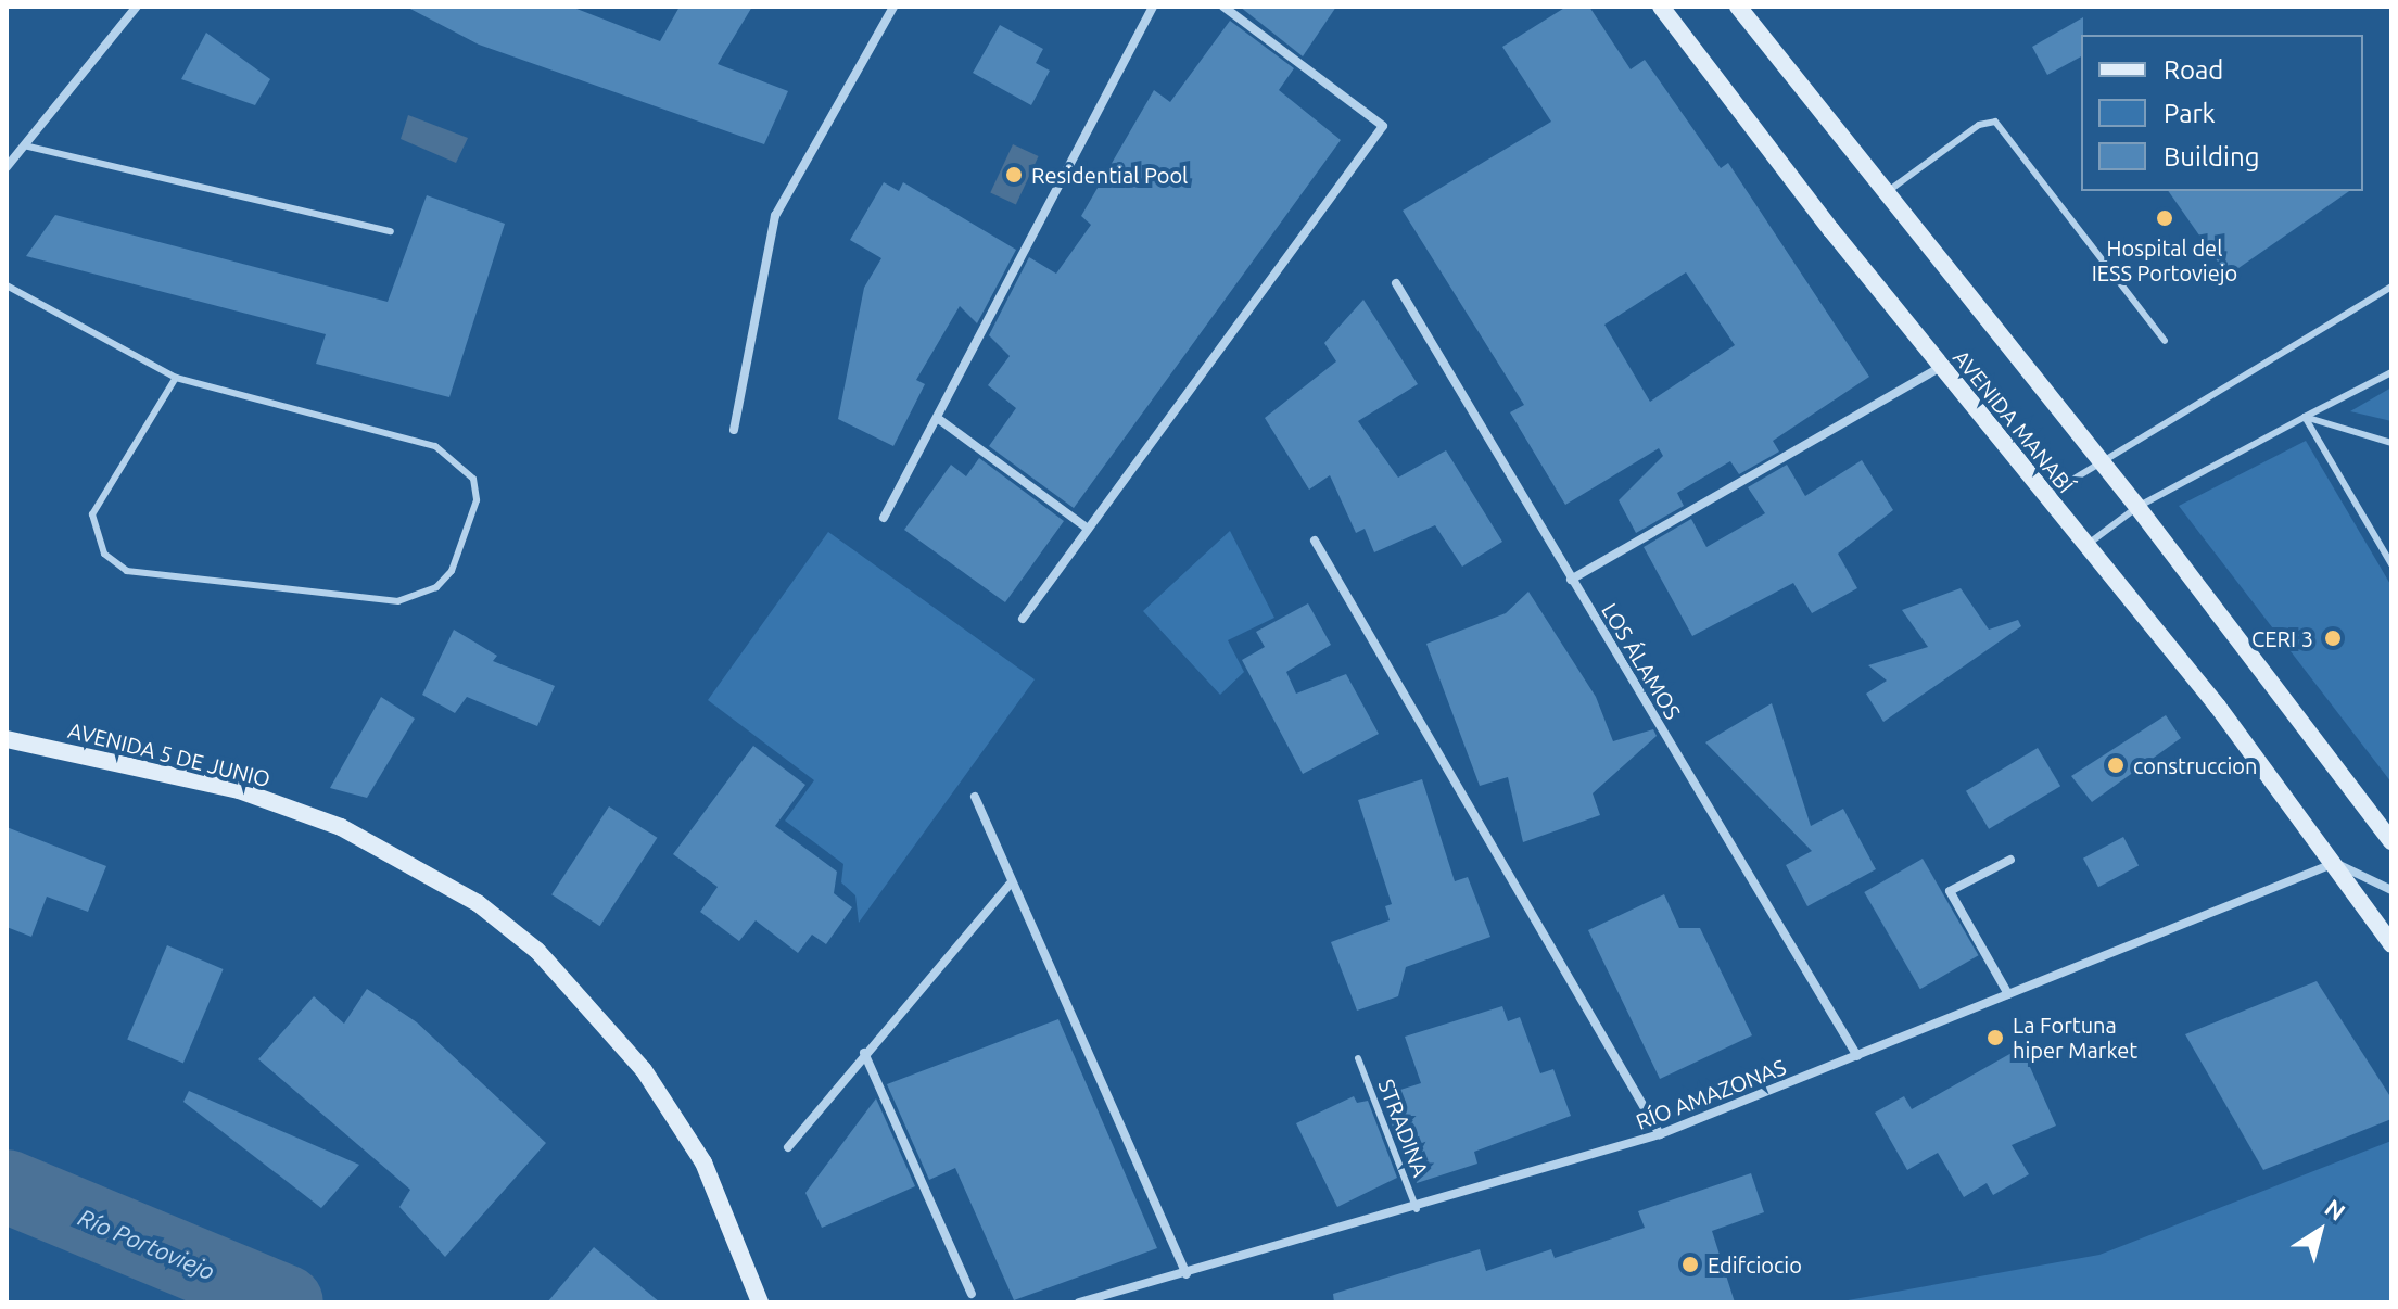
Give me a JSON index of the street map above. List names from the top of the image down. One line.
{"streets":{"main road":["AVENIDA MANABÍ","AVENIDA 5 DE JUNIO"],"street":["LOS ÁLAMOS","RÍO AMAZONAS"],"lane":["STRADINA"]},"crossings":[["AVENIDA MANABÍ","RÍO AMAZONAS"],["LOS ÁLAMOS","RÍO AMAZONAS"],["RÍO AMAZONAS","STRADINA"]],"water":["Río Portoviejo"],"places":["Residential Pool","Hospital del IESS Portoviejo","CERI 3","construccion","La Fortuna hiper Market","Edifciocio"],"legend":["Road","Park","Building"],"north":"top right"}
